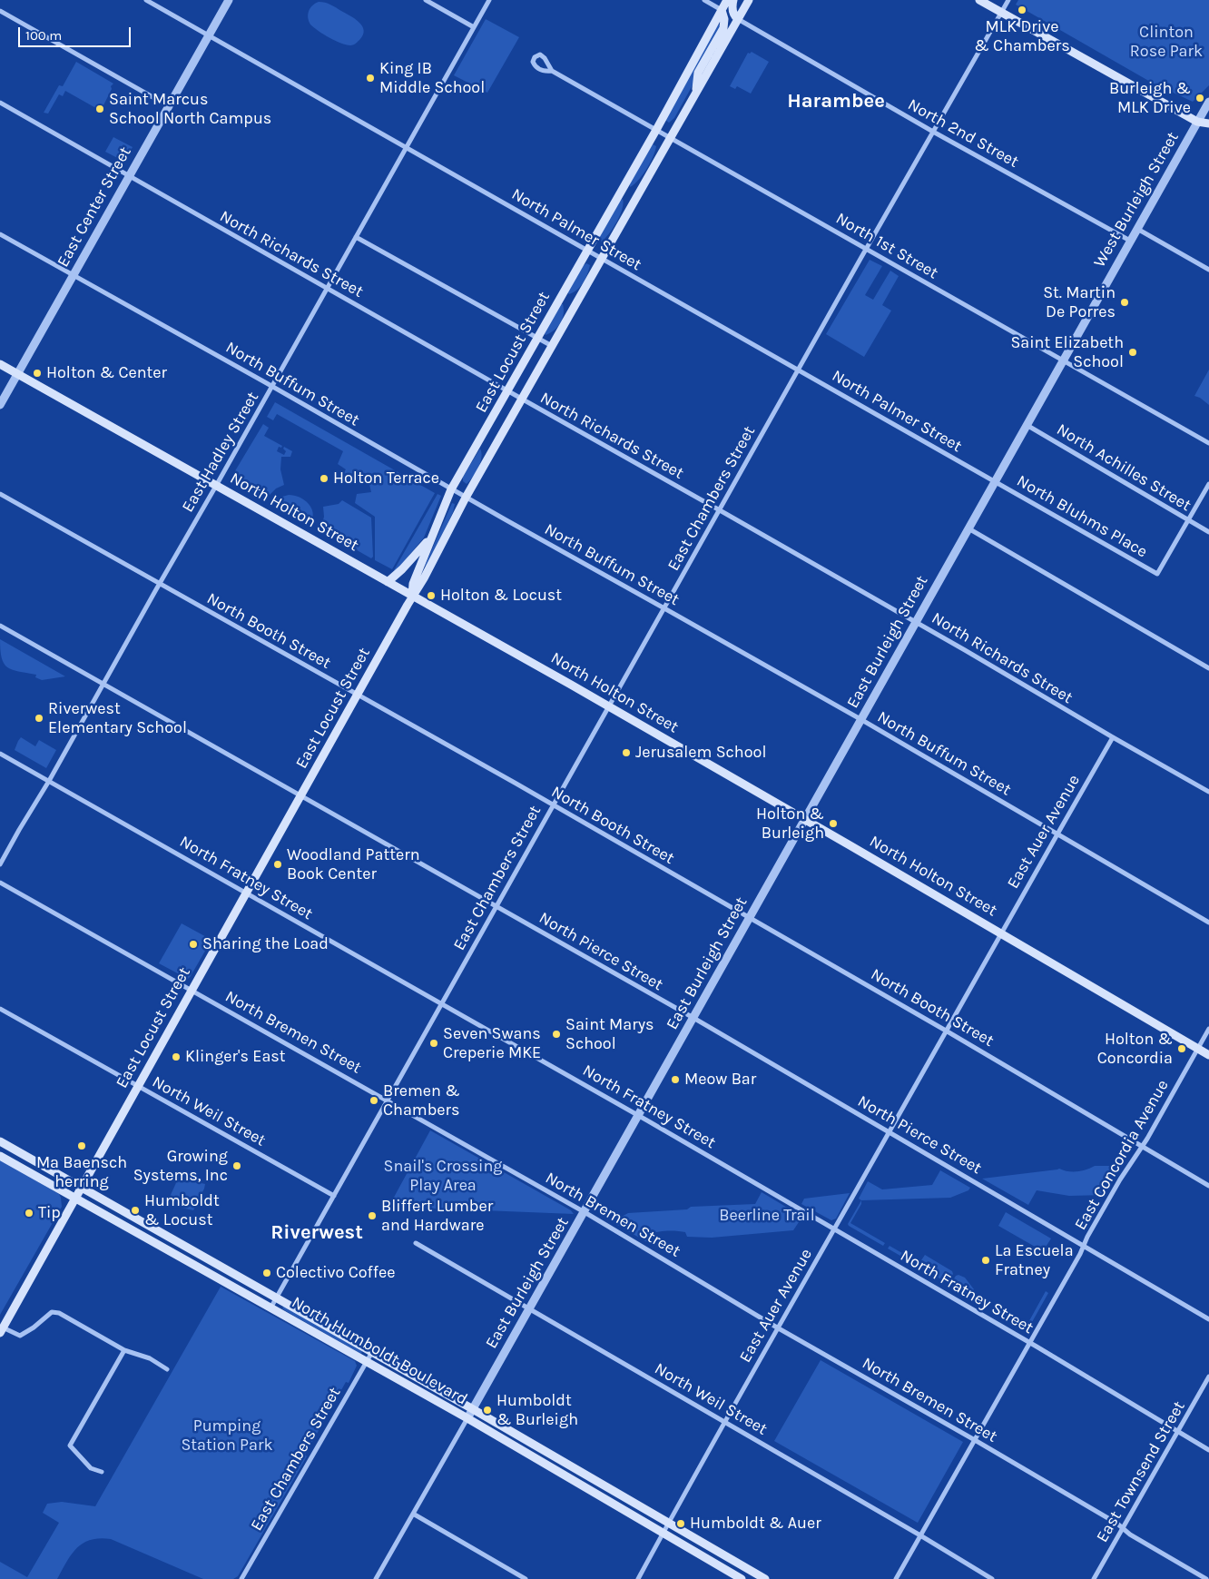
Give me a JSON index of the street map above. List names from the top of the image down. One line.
{"streets":{"main road":["East Locust Street","North Holton Street","North Humboldt Boulevard"],"street":["North 2nd Street","West Burleigh Street","East Center Street","North Palmer Street","North 1st Street","North Richards Street","North Buffum Street","East Hadley Street","North Achilles Street","East Chambers Street","North Bluhms Place","North Booth Street","East Burleigh Street","East Auer Avenue","North Fratney Street","North Pierce Street","North Bremen Street","North Weil Street","East Concordia Avenue","East Townsend Street"]},"crossings":[["North 2nd Street","West Burleigh Street"],["North 2nd Street","East Locust Street"],["North 2nd Street","East Chambers Street"],["West Burleigh Street","North 1st Street"],["West Burleigh Street","East Burleigh Street"],["East Center Street","North Palmer Street"],["East Center Street","North Richards Street"],["East Center Street","North Buffum Street"],["East Center Street","North Holton Street"],["North Palmer Street","East Locust Street"],["North Palmer Street","East Hadley Street"],["North Palmer Street","East Chambers Street"],["North Palmer Street","North Bluhms Place"],["North Palmer Street","East Burleigh Street"],["North 1st Street","East Locust Street"],["North 1st Street","East Chambers Street"],["North 1st Street","East Burleigh Street"],["North Richards Street","East Locust Street"],["North Richards Street","East Hadley Street"],["North Richards Street","East Chambers Street"],["North Richards Street","East Burleigh Street"],["North Richards Street","East Auer Avenue"],["East Locust Street","North Buffum Street"],["East Locust Street","North Holton Street"],["East Locust Street","North Booth Street"],["East Locust Street","North Fratney Street"],["East Locust Street","North Pierce Street"],["East Locust Street","North Bremen Street"],["East Locust Street","North Weil Street"],["East Locust Street","North Humboldt Boulevard"],["North Buffum Street","East Hadley Street"],["North Buffum Street","East Chambers Street"],["North Buffum Street","East Burleigh Street"],["North Buffum Street","East Auer Avenue"],["East Hadley Street","North Holton Street"],["East Hadley Street","North Booth Street"],["East Hadley Street","North Fratney Street"],["East Hadley Street","North Pierce Street"],["North Achilles Street","North Bluhms Place"],["North Achilles Street","East Burleigh Street"],["East Chambers Street","North Holton Street"],["East Chambers Street","North Booth Street"],["East Chambers Street","North Fratney Street"],["East Chambers Street","North Pierce Street"],["East Chambers Street","North Bremen Street"],["East Chambers Street","North Weil Street"],["East Chambers Street","North Humboldt Boulevard"],["North Holton Street","East Burleigh Street"],["North Holton Street","East Auer Avenue"],["North Holton Street","East Concordia Avenue"],["North Bluhms Place","East Burleigh Street"],["North Booth Street","East Burleigh Street"],["North Booth Street","East Auer Avenue"],["North Booth Street","East Concordia Avenue"],["East Burleigh Street","North Fratney Street"],["East Burleigh Street","North Pierce Street"],["East Burleigh Street","North Bremen Street"],["East Burleigh Street","North Weil Street"],["East Burleigh Street","North Humboldt Boulevard"],["East Auer Avenue","North Fratney Street"],["East Auer Avenue","North Pierce Street"],["East Auer Avenue","North Bremen Street"],["East Auer Avenue","North Weil Street"],["East Auer Avenue","North Humboldt Boulevard"],["North Fratney Street","East Concordia Avenue"],["North Fratney Street","East Townsend Street"],["North Pierce Street","East Concordia Avenue"],["North Bremen Street","East Concordia Avenue"],["North Bremen Street","East Townsend Street"],["North Weil Street","East Concordia Avenue"]],"districts":["Harambee","Riverwest"],"parks":["Clinton Rose Park","Snail's Crossing Play Area","Beerline Trail","Pumping Station Park"],"places":["MLK Drive & Chambers","King IB Middle School","Burleigh & MLK Drive","Saint Marcus School North Campus","St. Martin De Porres","Saint Elizabeth School","Holton & Center","Holton Terrace","Holton & Locust","Riverwest Elementary School","Jerusalem School","Holton & Burleigh","Woodland Pattern Book Center","Sharing the Load","Saint Marys School","Seven Swans Creperie MKE","Holton & Concordia","Klinger's East","Meow Bar","Bremen & Chambers","Ma Baensch herring","Growing Systems, Inc","Humboldt & Locust","Tip","Bliffert Lumber and Hardware","La Escuela Fratney","Colectivo Coffee","Humboldt & Burleigh","Humboldt & Auer"],"scale_bar":"100 m"}
